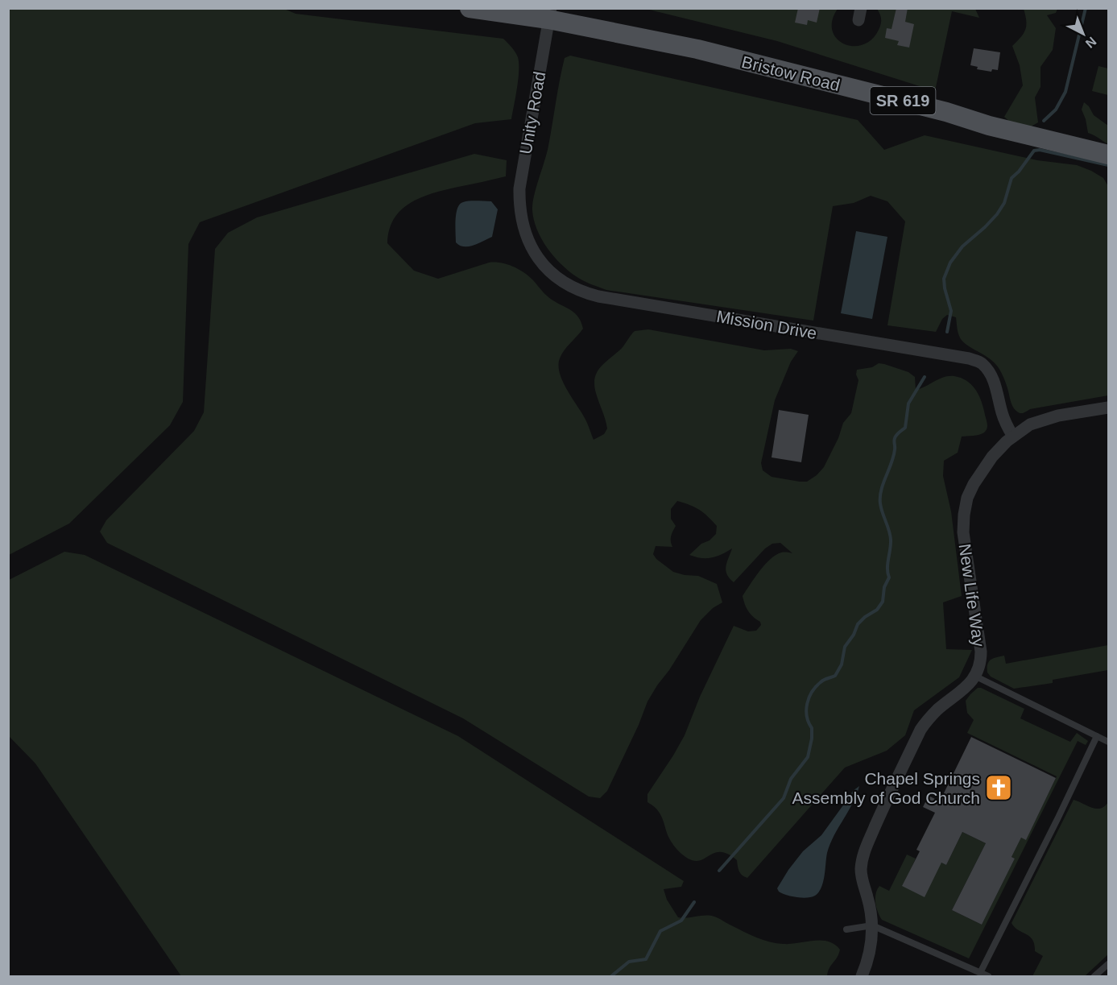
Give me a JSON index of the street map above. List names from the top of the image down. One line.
{"streets":{"main road":["Bristow Road","SR 619"],"street":["Unity Road","Mission Drive","New Life Way"]},"crossings":[["Bristow Road","Unity Road"],["Unity Road","Mission Drive"],["Mission Drive","New Life Way"]],"places":{"church":["Chapel Springs Assembly of God Church"]},"north":"bottom right"}
